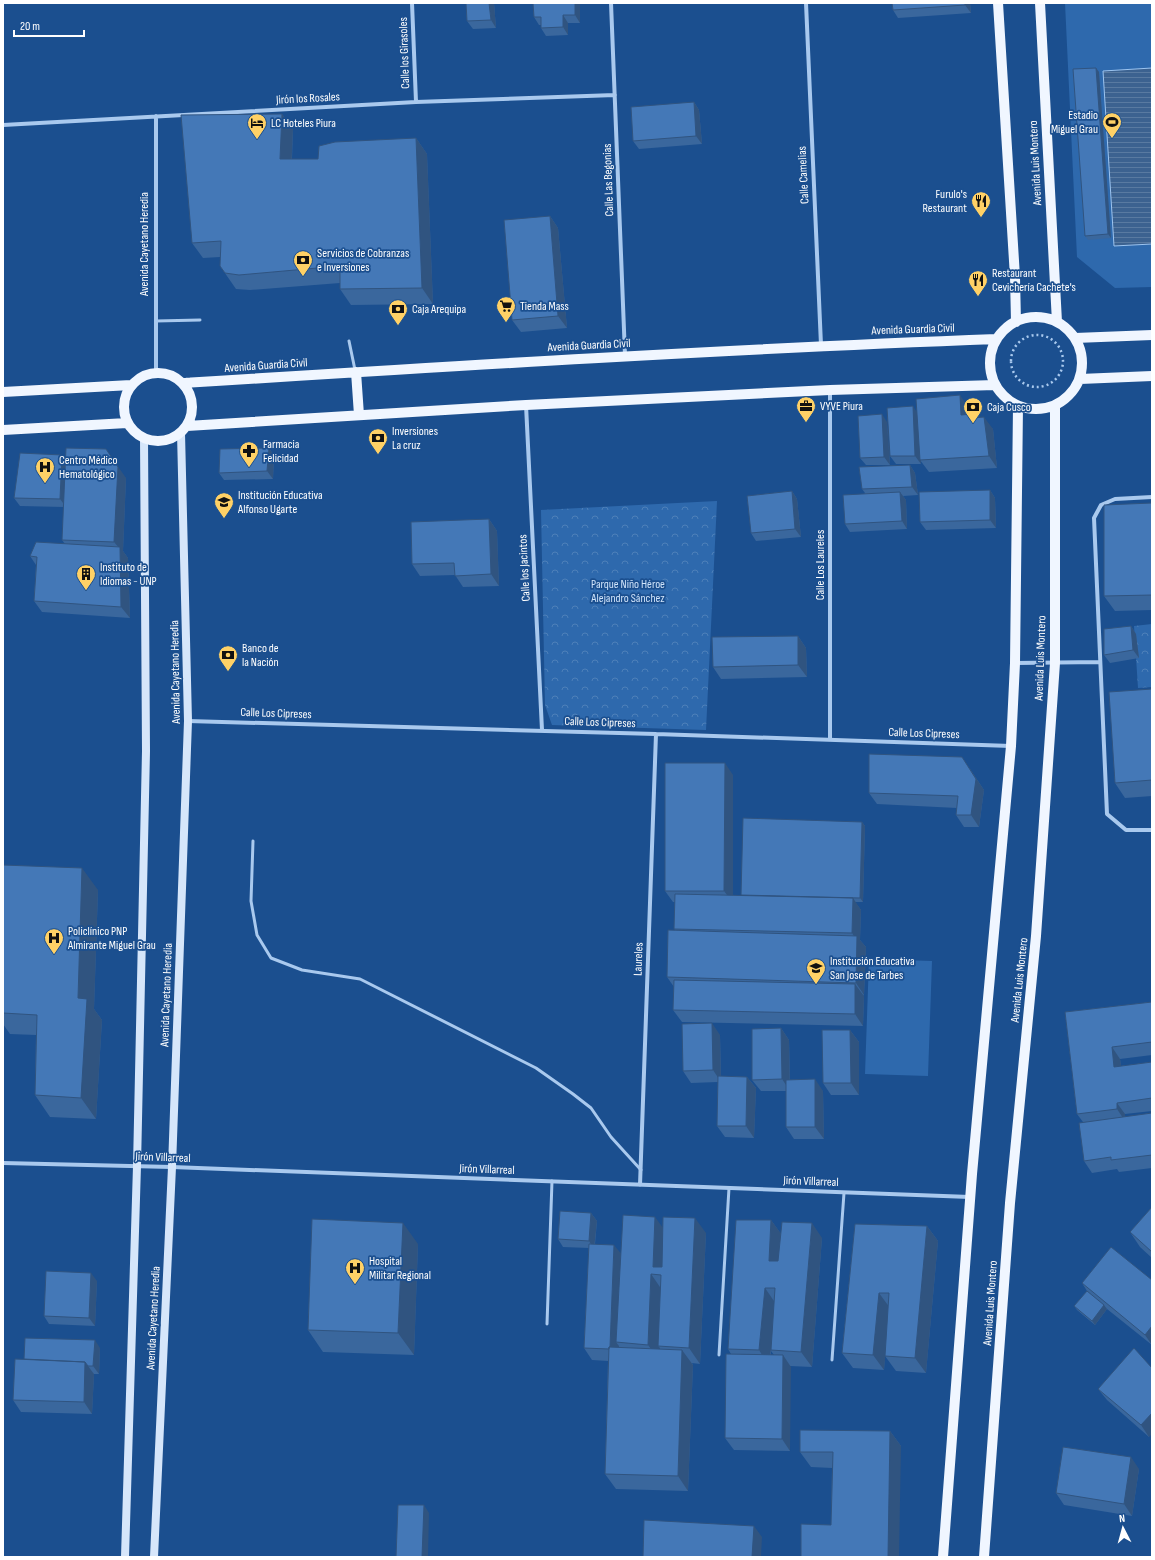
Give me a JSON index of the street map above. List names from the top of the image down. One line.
{"streets":{"main road":["Avenida Luis Montero","Avenida Cayetano Heredia","Avenida Guardia Civil"],"street":["Calle los Girasoles","Jirón los Rosales","Calle Camelias","Calle Las Begonias","Calle Los Laureles","Calle los Jacintos","Calle Los Cipreses","Laureles","Jirón Villarreal"]},"crossings":[["Calle los Girasoles","Jirón los Rosales"],["Jirón los Rosales","Calle Las Begonias"],["Jirón los Rosales","Avenida Cayetano Heredia"],["Avenida Luis Montero","Calle Los Cipreses"],["Avenida Luis Montero","Jirón Villarreal"],["Calle Camelias","Avenida Guardia Civil"],["Calle Las Begonias","Avenida Guardia Civil"],["Avenida Cayetano Heredia","Avenida Guardia Civil"],["Avenida Cayetano Heredia","Calle Los Cipreses"],["Avenida Cayetano Heredia","Jirón Villarreal"],["Calle Los Laureles","Calle Los Cipreses"],["Calle los Jacintos","Calle Los Cipreses"],["Calle Los Cipreses","Laureles"],["Laureles","Jirón Villarreal"]],"parks":["Parque Niño Héroe Alejandro Sánchez"],"places":{"sports":["Estadio Miguel Grau"],"hotel":["LC Hoteles Piura"],"restaurant":["Furulo's Restaurant","Restaurant Cevichería Cachete's"],"bank":["Servicios de Cobranzas e Inversiones","Caja Arequipa","Caja Cusco","Inversiones La cruz","Banco de la Nación"],"supermarket":["Tienda Mass"],"office":["VYVE Piura"],"pharmacy":["Farmacia Felicidad"],"hospital":["Centro Médico Hematológico","Policlínico PNP Almirante Miguel Grau","Hospital Militar Regional"],"school or university":["Institución Educativa Alfonso Ugarte","Institución Educativa San Jose de Tarbes"],"building":["Instituto de Idiomas - UNP"]},"scale_bar":"20 m","north":"top"}
